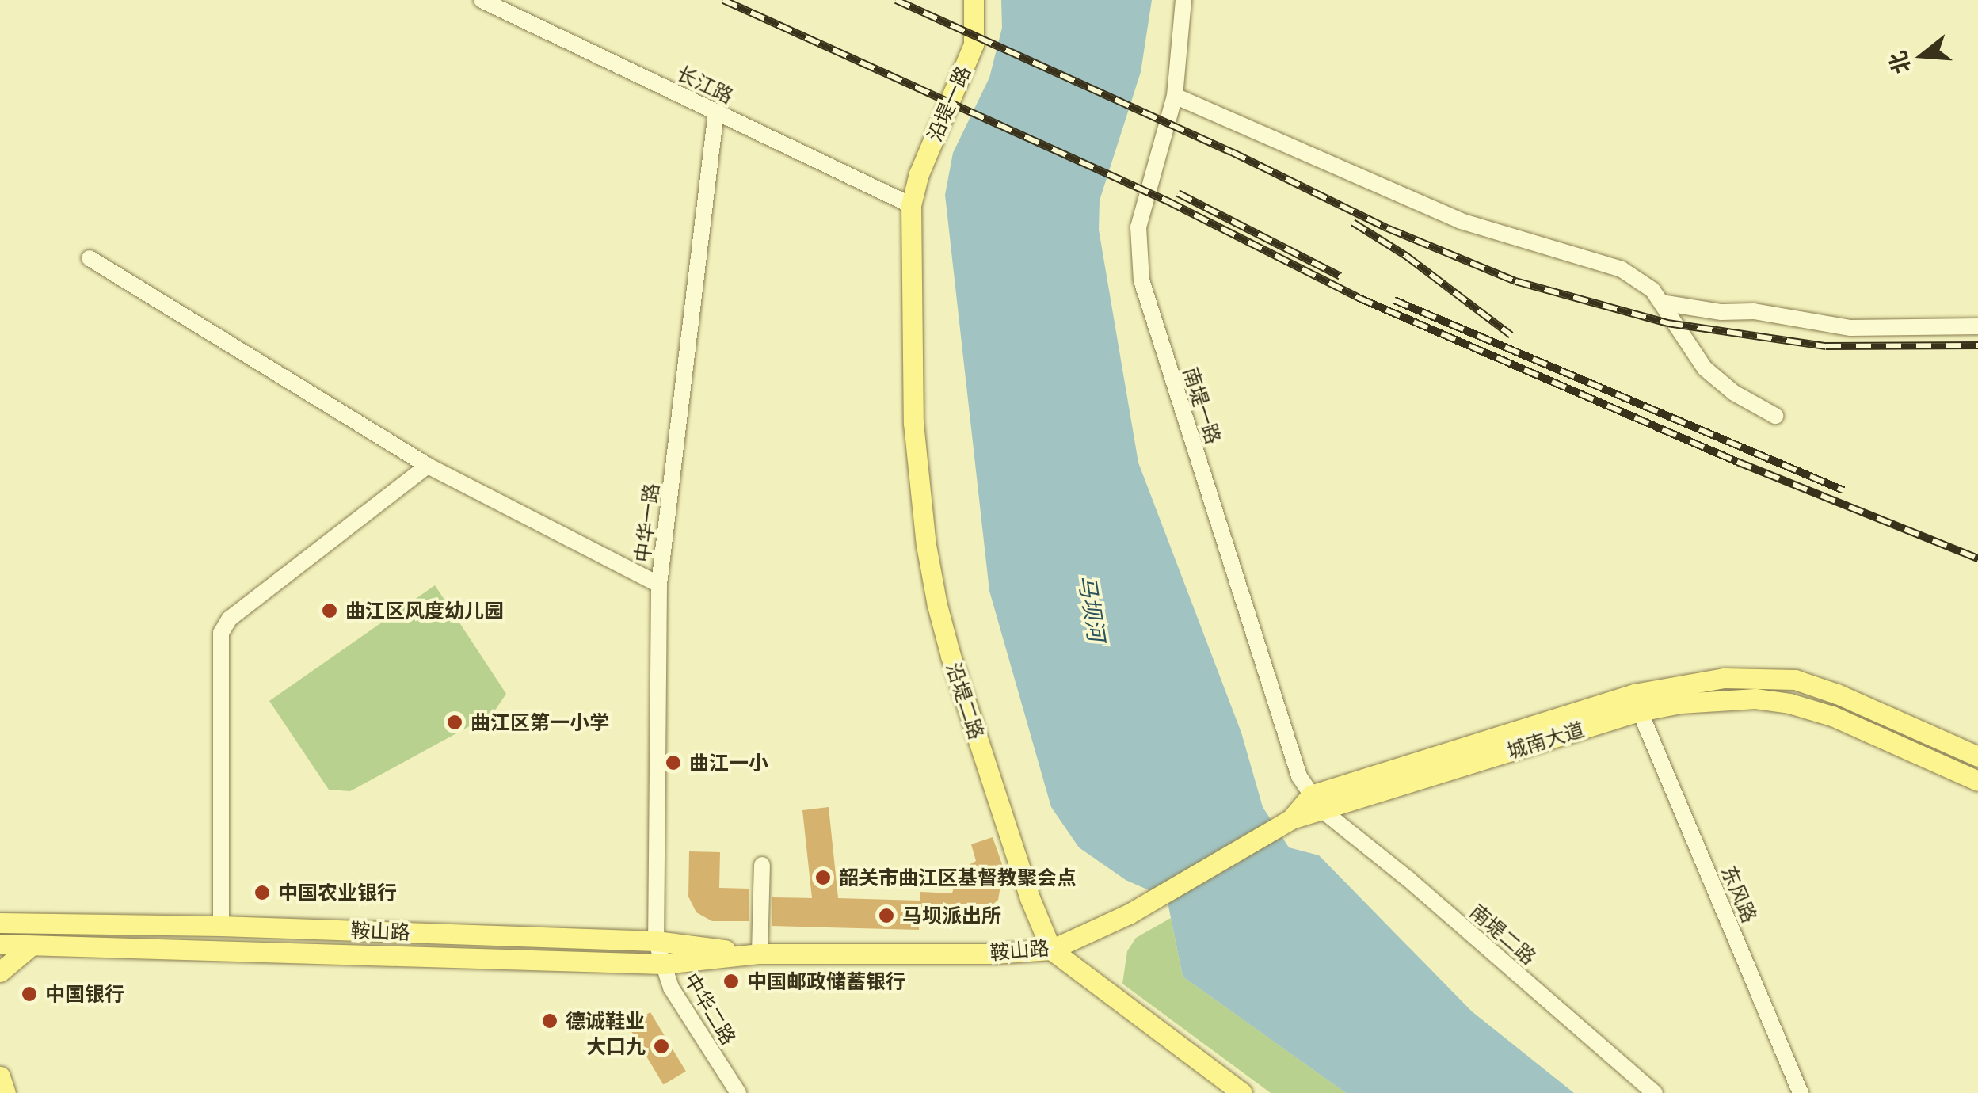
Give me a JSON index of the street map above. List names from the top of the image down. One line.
{"streets":{"main road":["沿堤一路","沿堤二路","城南大道","鞍山路"],"street":["长江路","南堤一路","中华一路","东风路","南堤二路","中华二路"]},"crossings":[["长江路","沿堤一路"],["长江路","中华一路"],["长江路","沿堤二路"],["沿堤一路","沿堤二路"],["南堤一路","城南大道"],["南堤一路","南堤二路"],["中华一路","鞍山路"],["中华一路","中华二路"],["沿堤二路","鞍山路"],["城南大道","东风路"],["城南大道","鞍山路"],["城南大道","南堤二路"],["鞍山路","中华二路"]],"water":["马坝河"],"places":["曲江区风度幼儿园","曲江区第一小学","曲江一小","韶关市曲江区基督教聚会点","中国农业银行","马坝派出所","中国邮政储蓄银行","中国银行","德诚鞋业","大口九"],"north":"left"}
